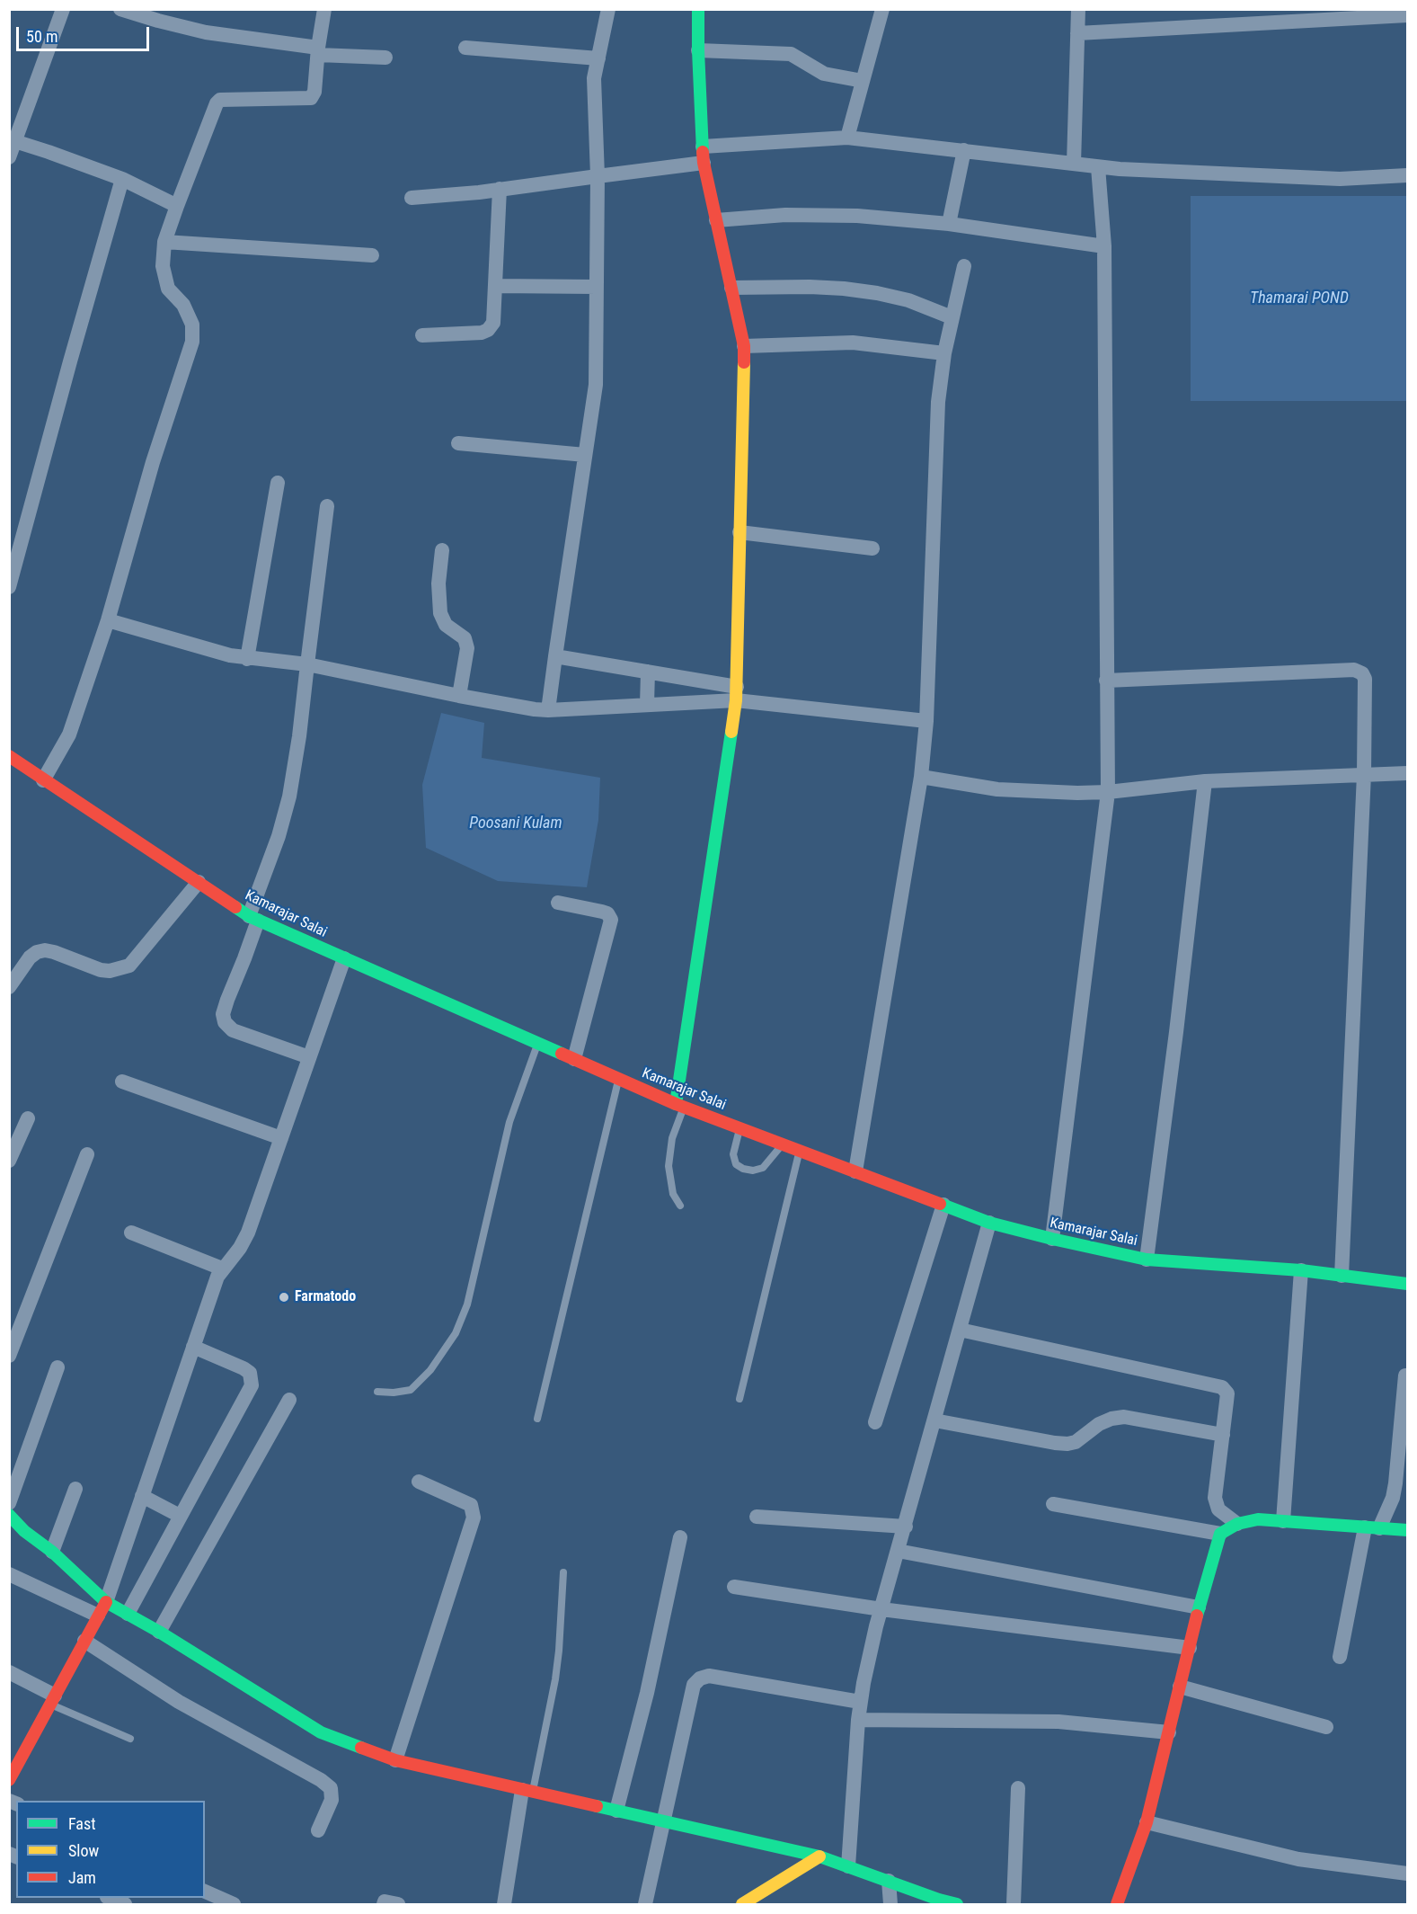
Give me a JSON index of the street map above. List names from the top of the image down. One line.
{"streets":{"street":["Kamarajar Salai"]},"water":["Thamarai POND","Poosani Kulam"],"places":["Farmatodo"],"legend":["Fast","Slow","Jam"],"scale_bar":"50 m"}
